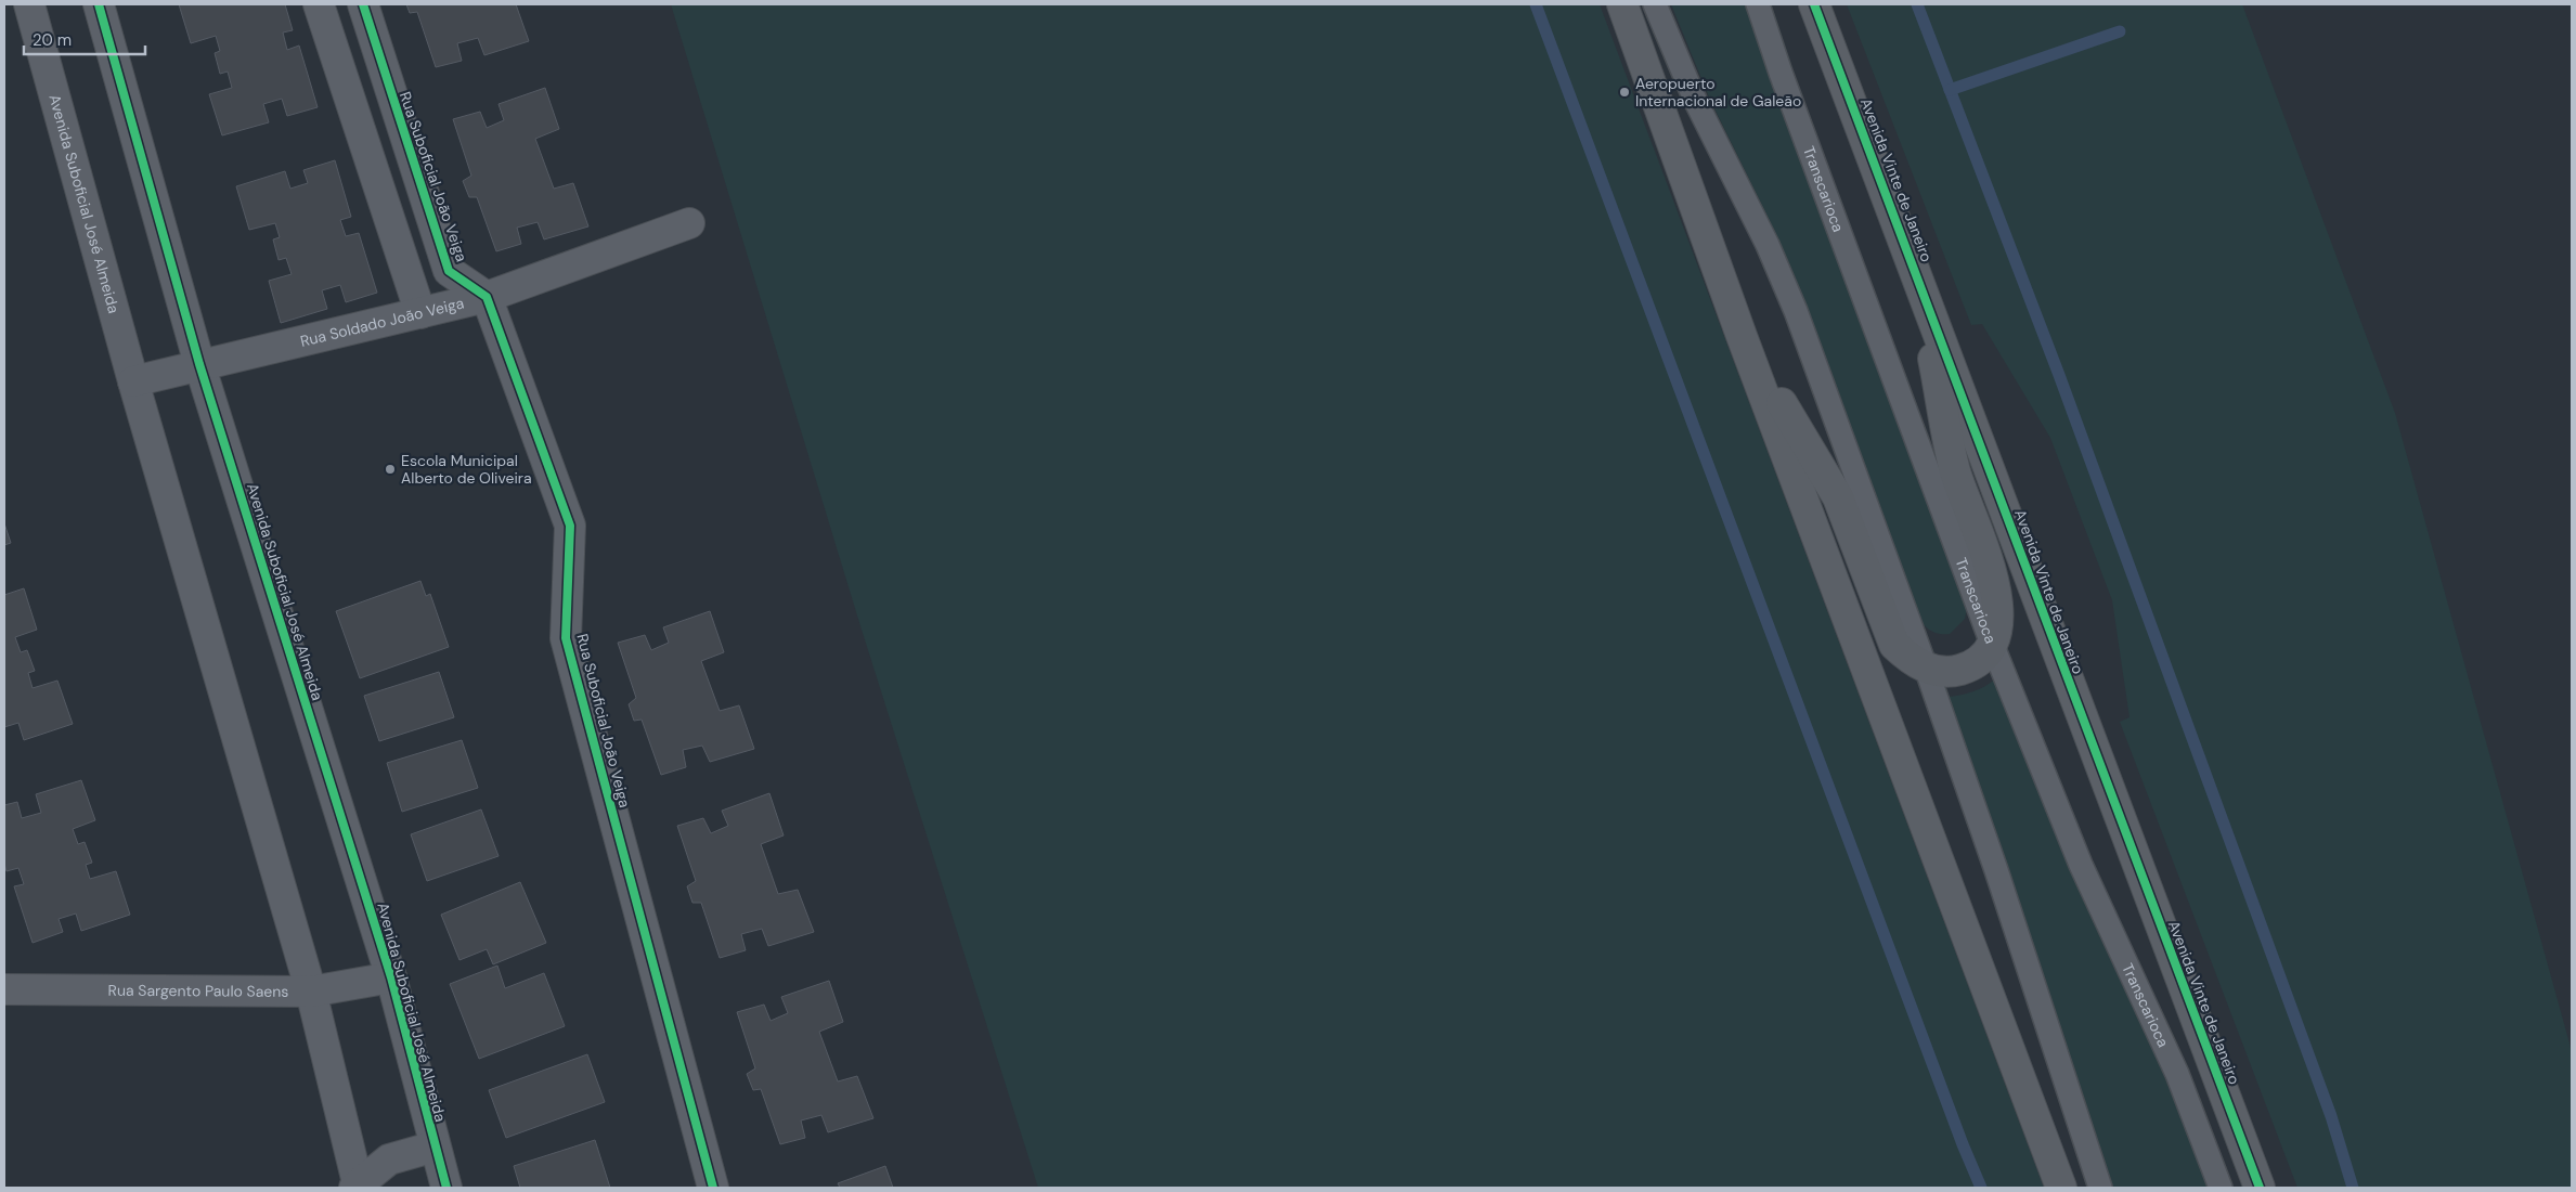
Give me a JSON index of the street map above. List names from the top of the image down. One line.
{"streets":{"street":["Rua Suboficial João Veiga","Avenida Vinte de Janeiro","Avenida Suboficial José Almeida","Rua Soldado João Veiga","Rua Sargento Paulo Saens"],"lane":["Transcarioca"]},"crossings":[["Rua Suboficial João Veiga","Rua Soldado João Veiga"],["Avenida Suboficial José Almeida","Rua Soldado João Veiga"],["Avenida Suboficial José Almeida","Rua Sargento Paulo Saens"]],"places":["Aeropuerto Internacional de Galeão","Escola Municipal Alberto de Oliveira"],"scale_bar":"20 m"}
